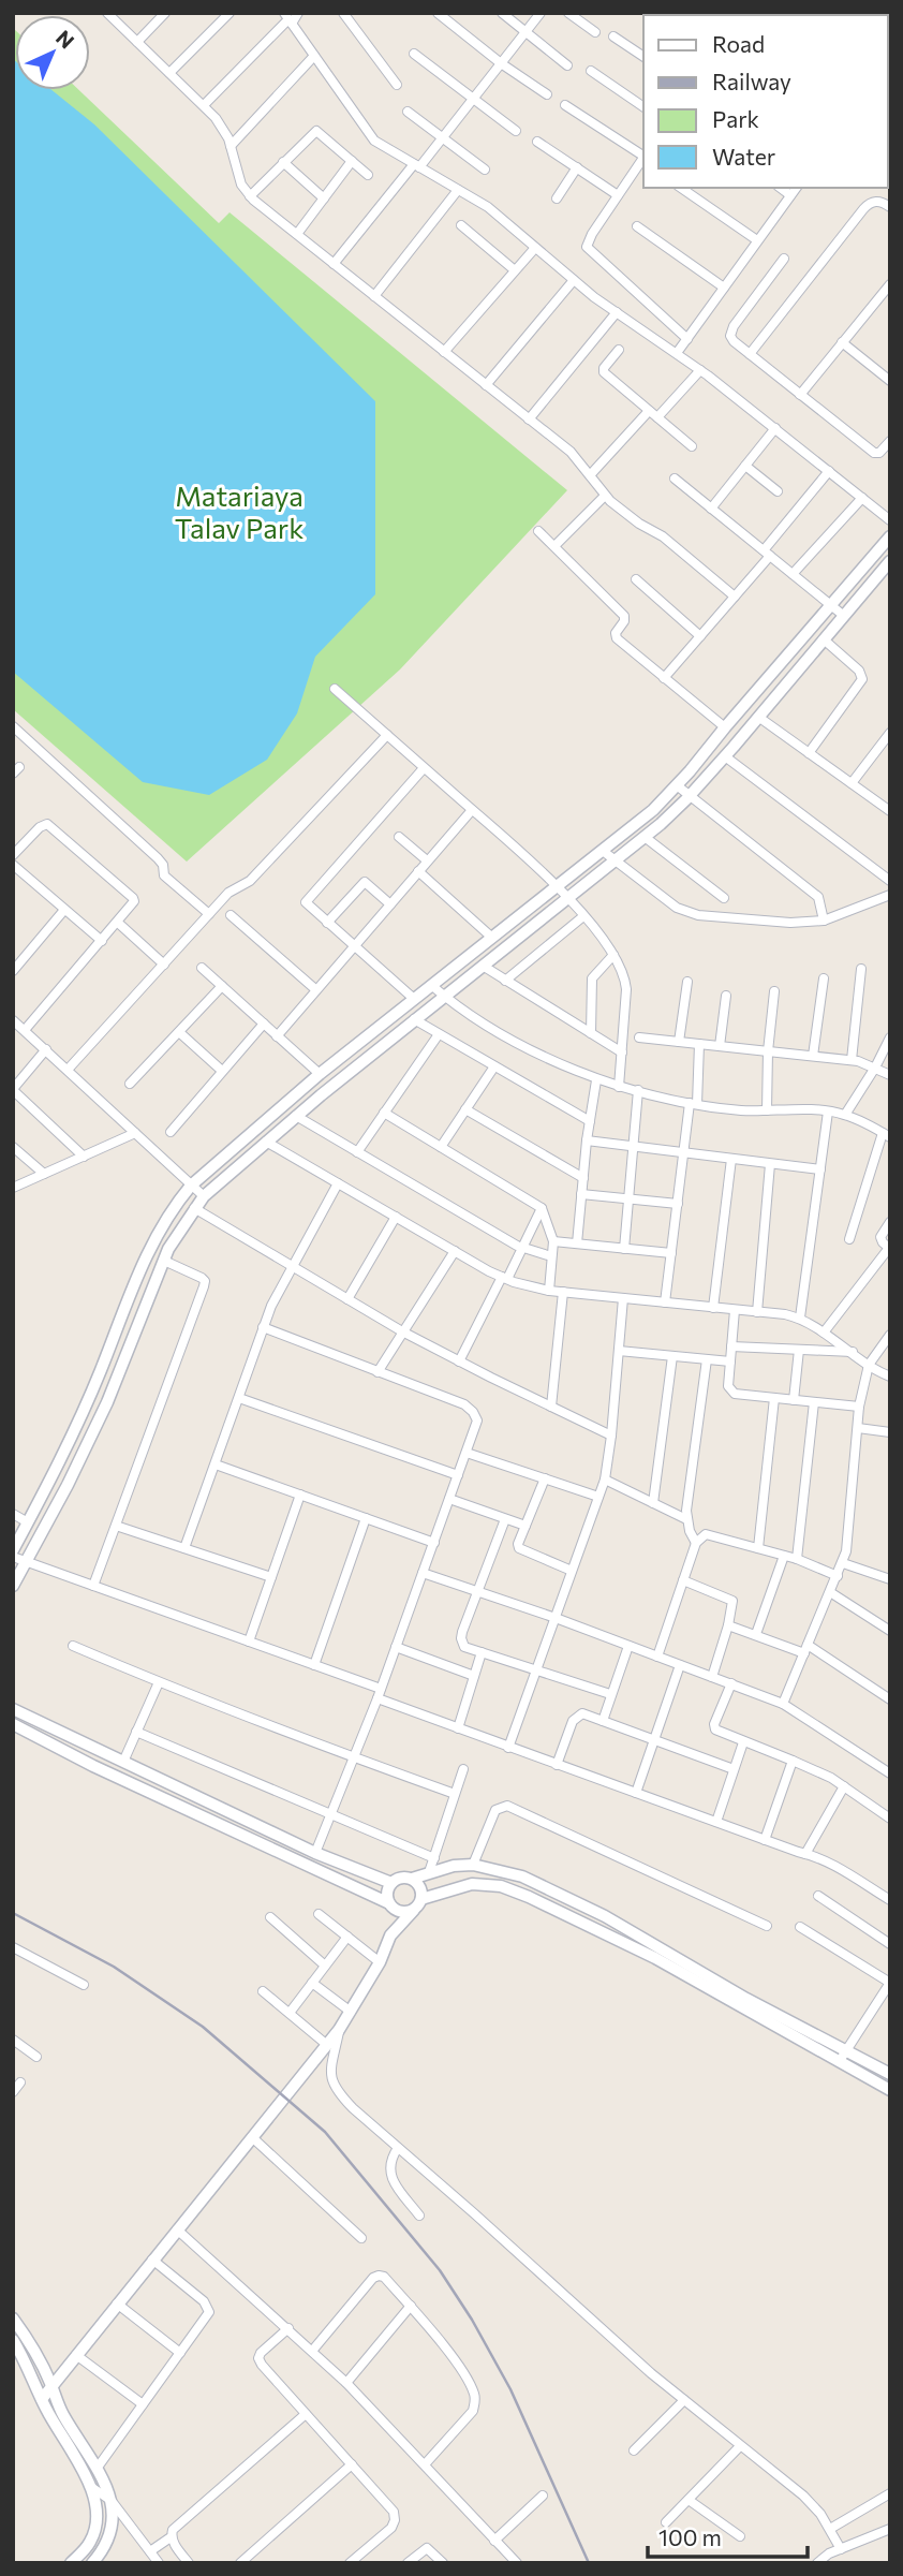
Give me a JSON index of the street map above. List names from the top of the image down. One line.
{"parks":["Matariaya Talav Park"],"legend":["Road","Railway","Park","Water"],"scale_bar":"100 m","north":"top right"}
